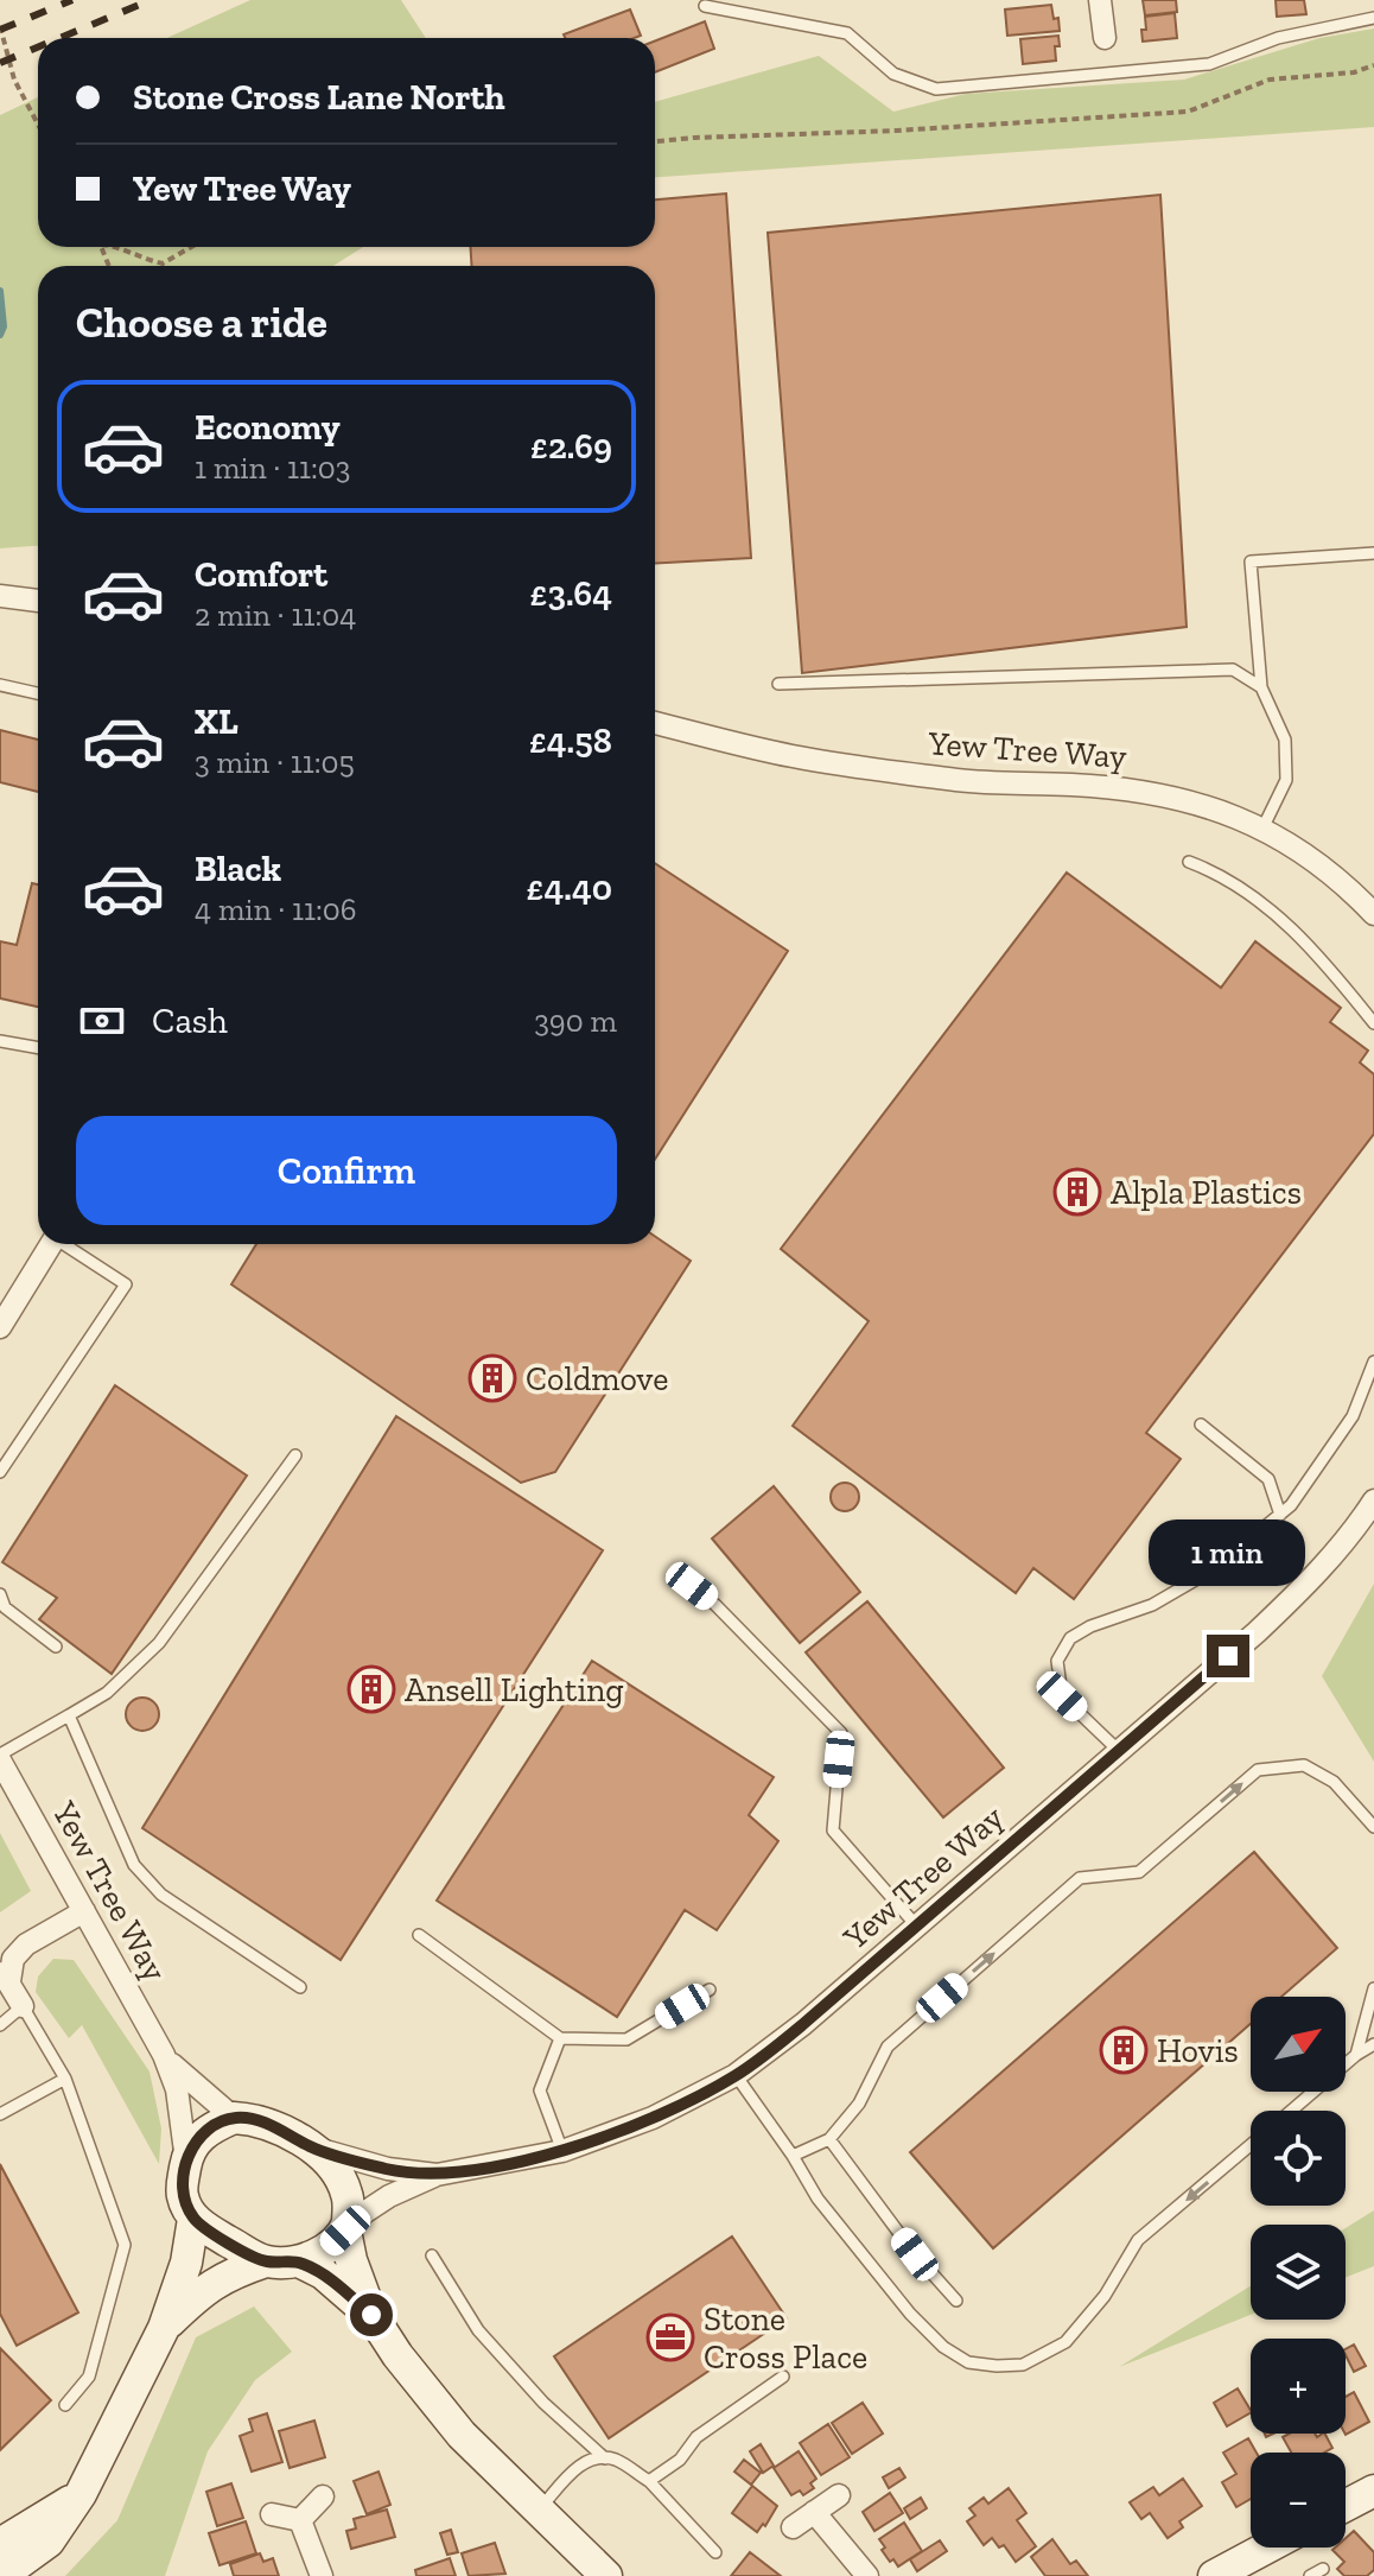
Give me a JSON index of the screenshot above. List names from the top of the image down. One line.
{"streets":{"street":["Yew Tree Way"]},"places":{"building":["Alpla Plastics","Coldmove","Ansell Lighting","Hovis"],"office":["Stone Cross Place"]},"north":"top right","page":{"banner":["Stone Cross Lane North","Yew Tree Way"],"heading":"Choose a ride","list":[{"name":"Economy","note":"1 min · 11:03","value":"£2.69"},{"name":"Comfort","note":"2 min · 11:04","value":"£3.64"},{"name":"XL","note":"3 min · 11:05","value":"£4.58"},{"name":"Black","note":"4 min · 11:06","value":"£4.40"}],"pay":["Cash","390 m"],"buttons":"Confirm","bubble":"1 min","map_buttons":["+","−"]}}
